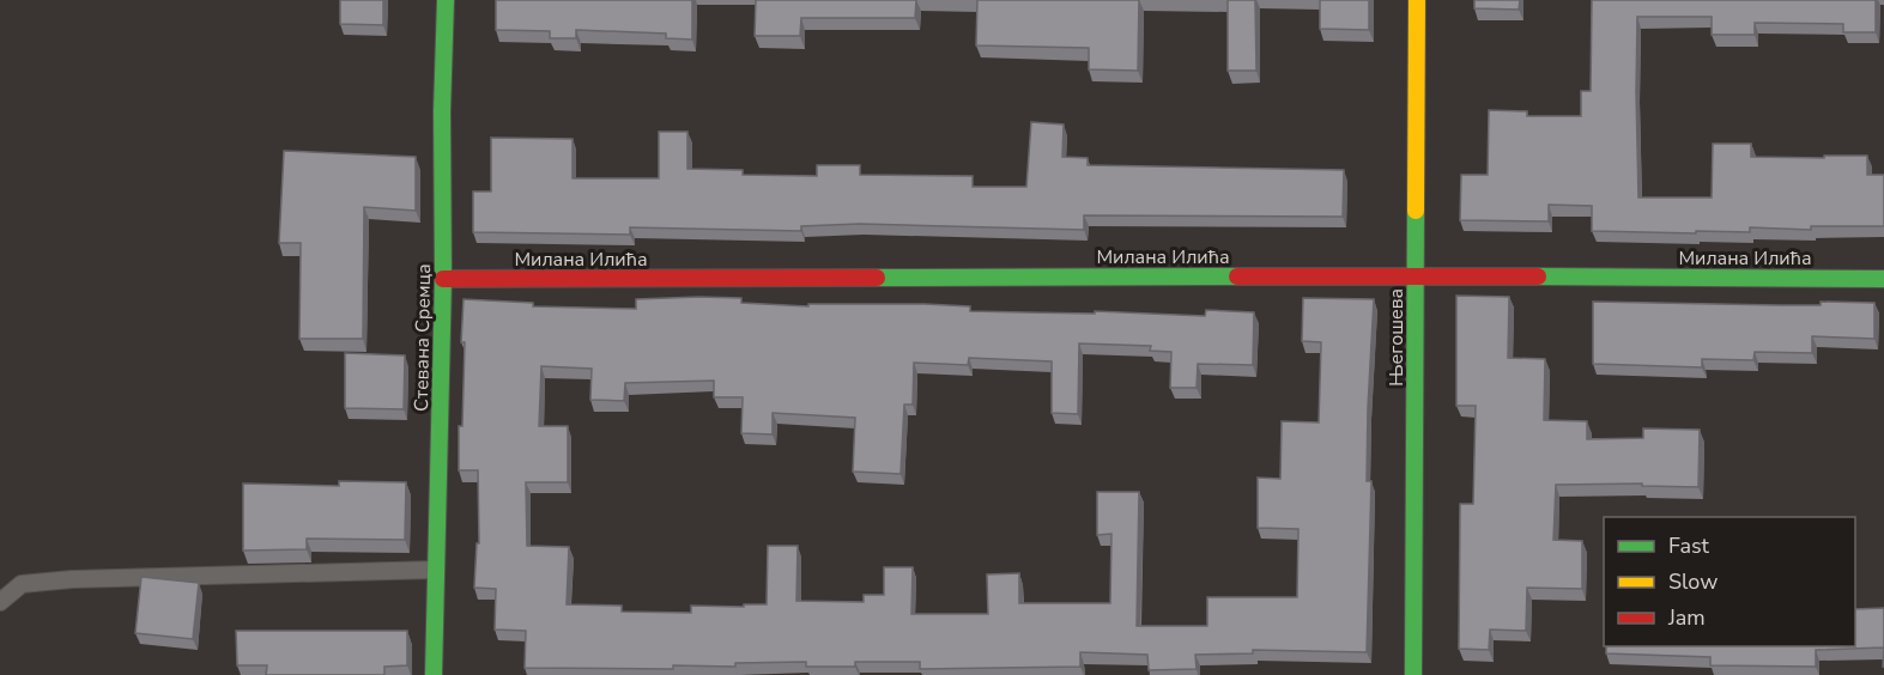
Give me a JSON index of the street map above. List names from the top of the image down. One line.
{"streets":{"street":["Милана Илића","Стевана Сремца","Његошева"]},"crossings":[["Милана Илића","Стевана Сремца"],["Милана Илића","Његошева"]],"legend":["Fast","Slow","Jam"]}
